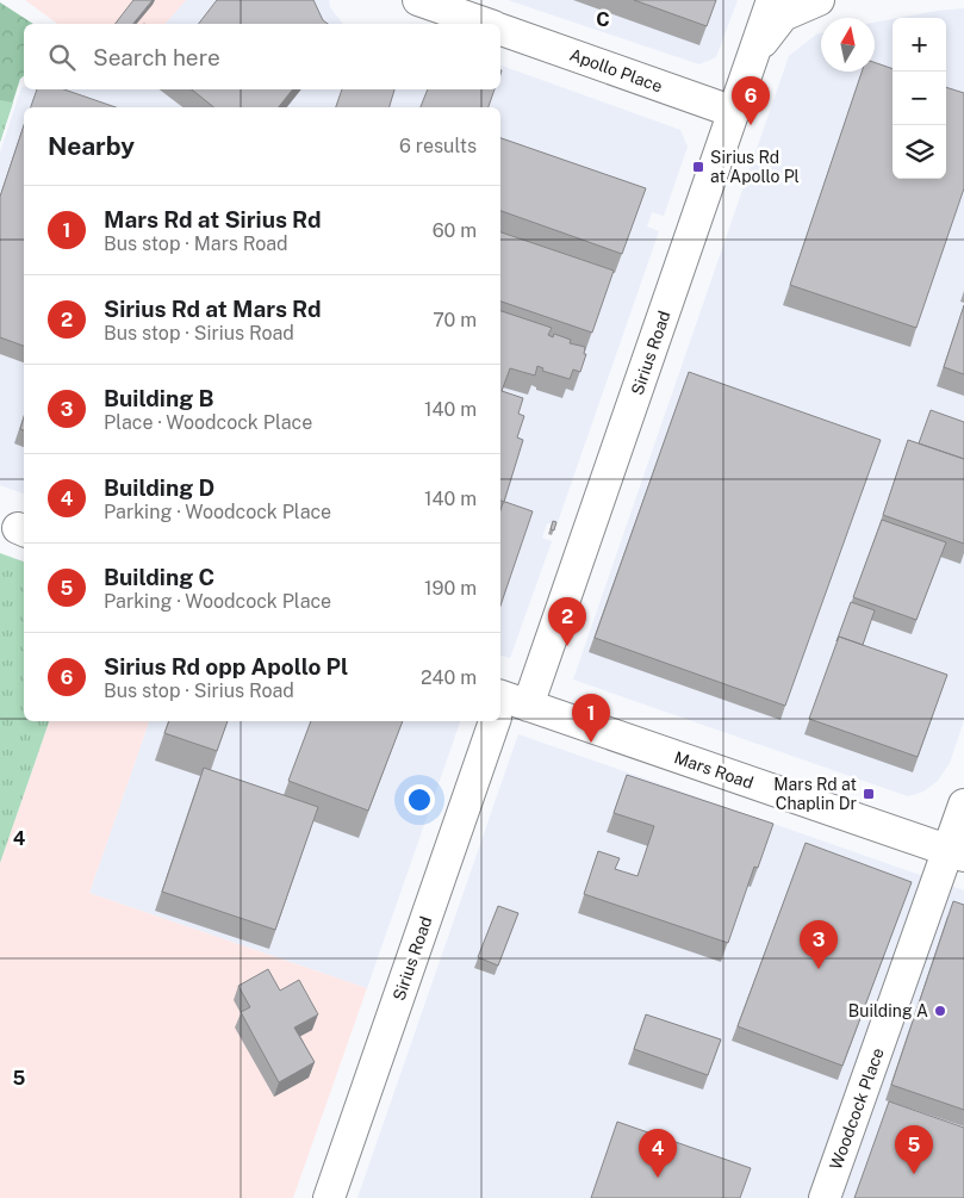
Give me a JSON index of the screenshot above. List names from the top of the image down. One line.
{"streets":{"street":["Apollo Place","Sirius Road","Mars Road","Woodcock Place"]},"crossings":[["Apollo Place","Sirius Road"],["Sirius Road","Mars Road"],["Mars Road","Woodcock Place"]],"places":{"transit":["Sirius Rd at Apollo Pl","Mars Rd at Chaplin Dr"],"other":["Building A"]},"north":"top","page":{"map_buttons":["+","−"],"search":"Search here","pins":["6","2","1","3","5","4"],"heading":["Nearby","6 results"],"list":[{"mark":"1","name":"Mars Rd at Sirius Rd","note":"Bus stop · Mars Road","value":"60 m"},{"mark":"2","name":"Sirius Rd at Mars Rd","note":"Bus stop · Sirius Road","value":"70 m"},{"mark":"3","name":"Building B","note":"Place · Woodcock Place","value":"140 m"},{"mark":"4","name":"Building D","note":"Parking · Woodcock Place","value":"140 m"},{"mark":"5","name":"Building C","note":"Parking · Woodcock Place","value":"190 m"},{"mark":"6","name":"Sirius Rd opp Apollo Pl","note":"Bus stop · Sirius Road","value":"240 m"}]},"grid":{"columns":["C"],"rows":["4","5"]}}
